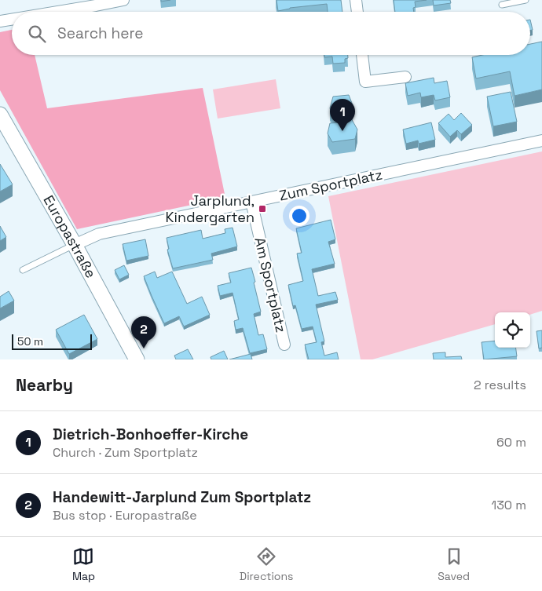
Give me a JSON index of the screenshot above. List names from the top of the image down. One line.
{"streets":{"main road":["Europastraße"],"street":["Zum Sportplatz","Am Sportplatz"]},"crossings":[["Zum Sportplatz","Europastraße"],["Zum Sportplatz","Am Sportplatz"]],"places":{"transit":["Jarplund, Kindergarten"]},"scale_bar":"50 m","page":{"search":"Search here","pins":["1","2"],"scale":"50 m","heading":["Nearby","2 results"],"list":[{"mark":"1","name":"Dietrich-Bonhoeffer-Kirche","note":"Church · Zum Sportplatz","value":"60 m"},{"mark":"2","name":"Handewitt-Jarplund Zum Sportplatz","note":"Bus stop · Europastraße","value":"130 m"}],"nav":["Map","Directions","Saved"]}}
